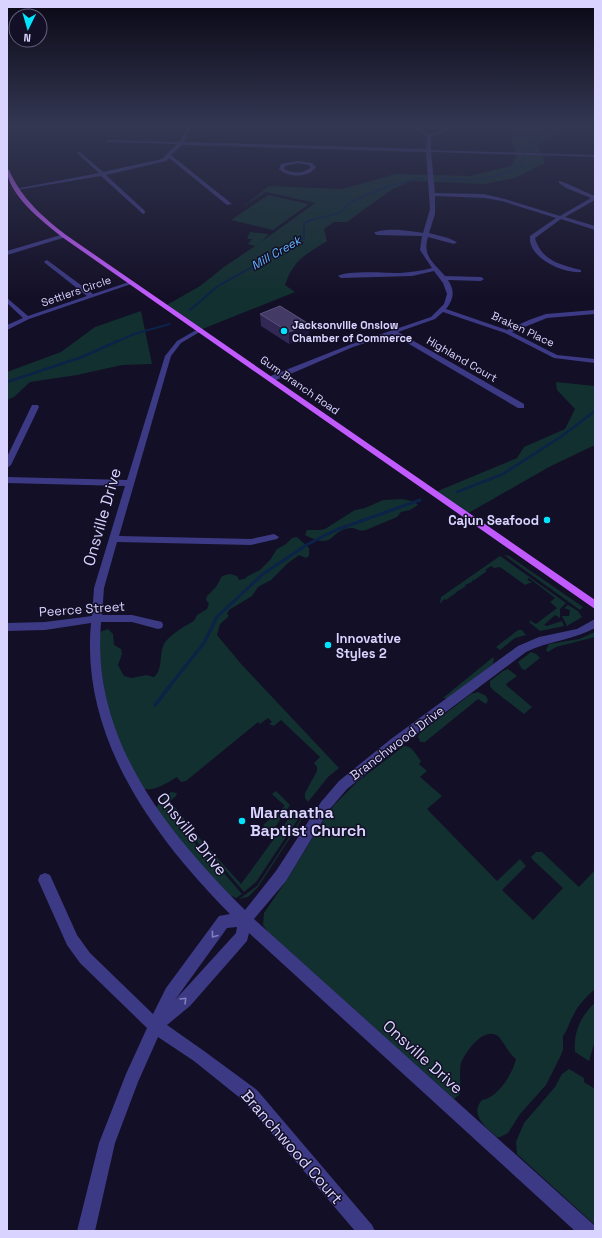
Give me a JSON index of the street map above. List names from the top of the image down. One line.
{"streets":{"main road":["Gum Branch Road"],"street":["Settlers Circle","Braken Place","Highland Court","Onsville Drive","Peerce Street","Branchwood Drive","Branchwood Court"]},"crossings":[["Settlers Circle","Gum Branch Road"],["Gum Branch Road","Onsville Drive"],["Onsville Drive","Peerce Street"],["Onsville Drive","Branchwood Drive"],["Branchwood Drive","Branchwood Court"]],"water":["Mill Creek"],"places":["Jacksonville Onslow Chamber of Commerce","Cajun Seafood","Innovative Styles 2","Maranatha Baptist Church"],"north":"bottom"}
